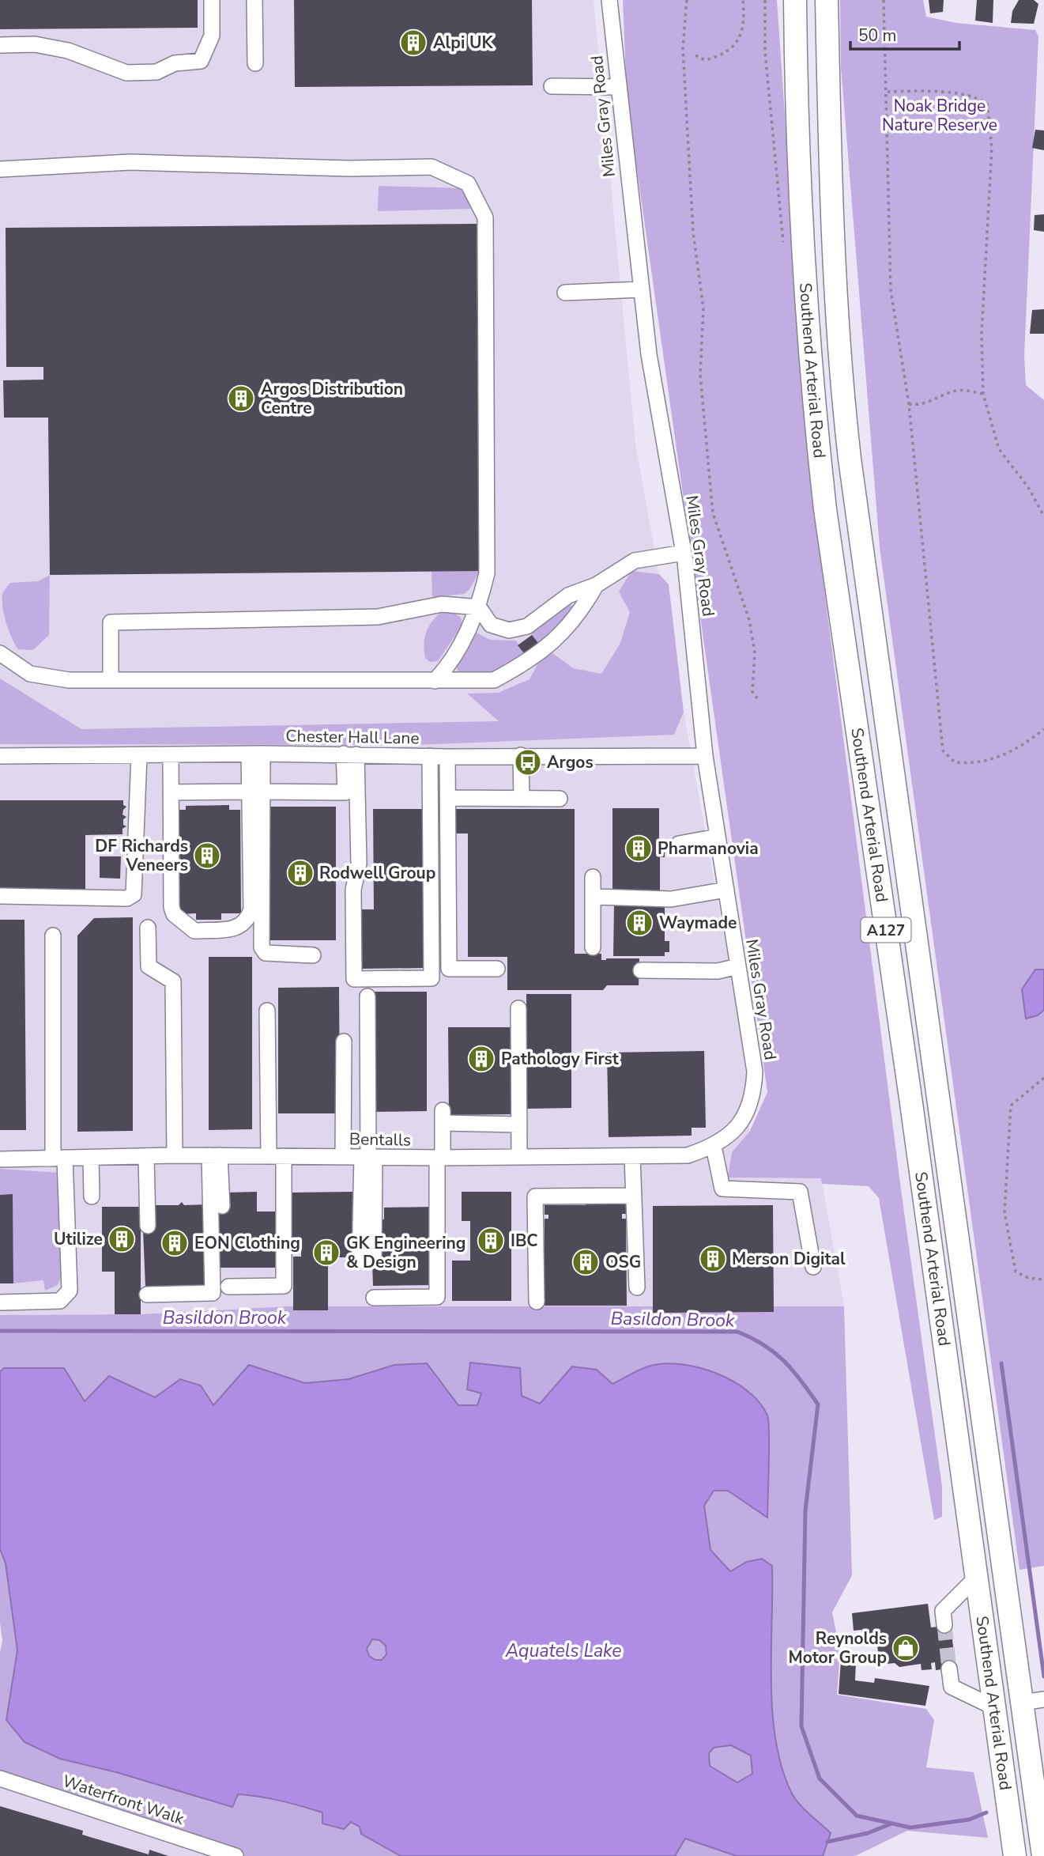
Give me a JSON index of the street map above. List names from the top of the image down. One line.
{"streets":{"highway":["Southend Arterial Road","A127"],"street":["Miles Gray Road","Chester Hall Lane","Bentalls","Waterfront Walk"]},"crossings":[["Miles Gray Road","Chester Hall Lane"],["Miles Gray Road","Bentalls"],["Southend Arterial Road","A127"]],"water":["Basildon Brook","Aquatels Lake"],"parks":["Noak Bridge Nature Reserve"],"places":{"building":["Alpi UK","Argos Distribution Centre","Pharmanovia","DF Richards Veneers","Rodwell Group","Waymade","Pathology First","Utilize","IBC","EON Clothing","GK Engineering & Design","Merson Digital","OSG"],"bus stop":["Argos"],"shop":["Reynolds Motor Group"]},"scale_bar":"50 m"}
